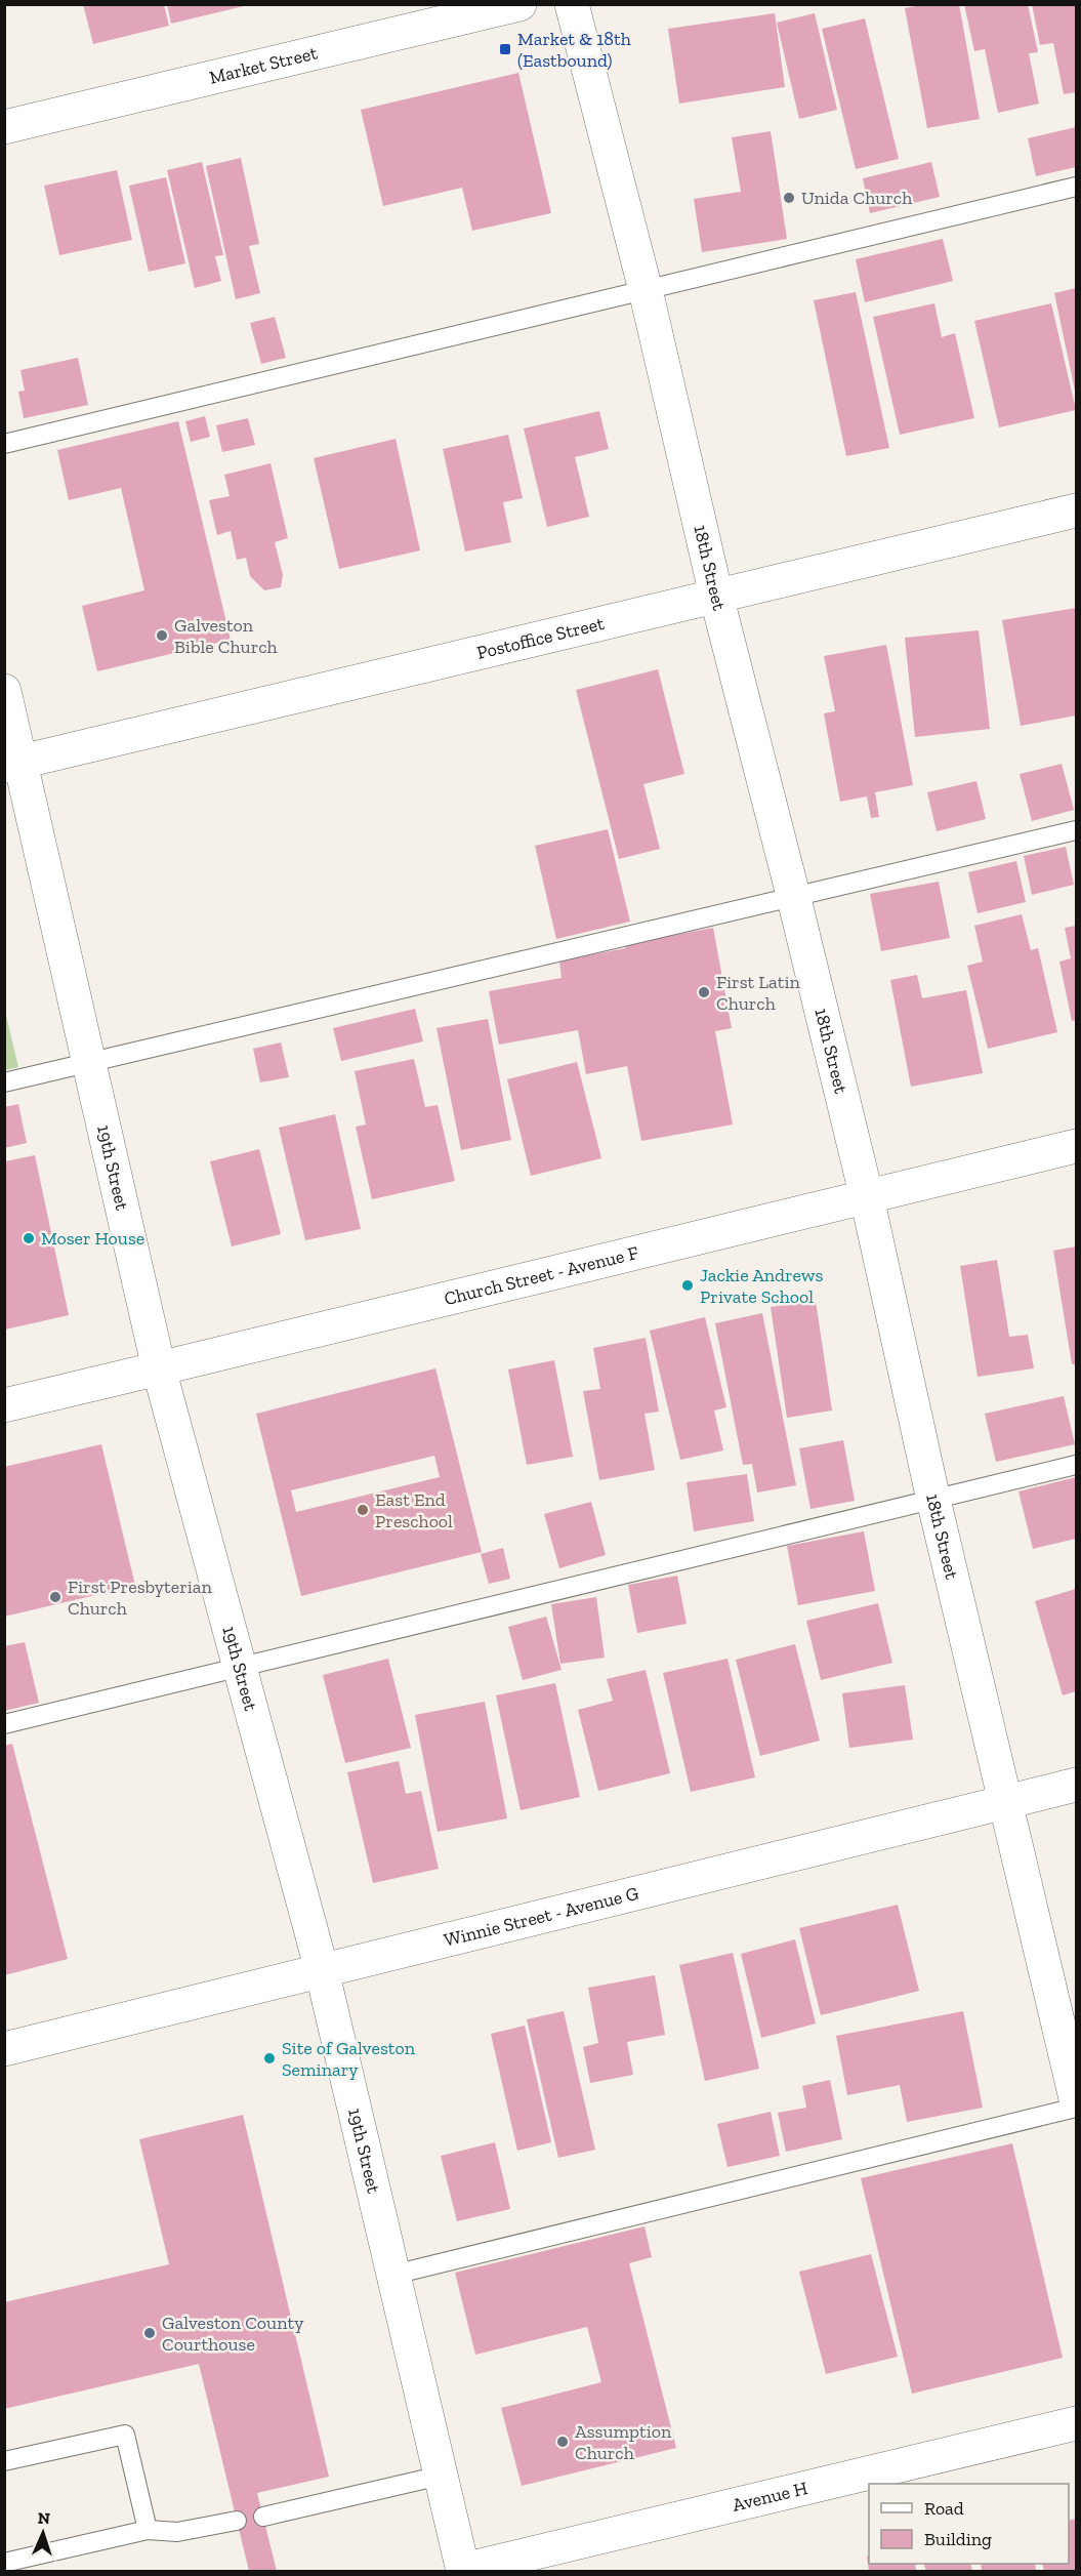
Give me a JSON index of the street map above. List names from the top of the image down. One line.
{"streets":{"street":["Market Street","18th Street","Postoffice Street","19th Street","Church Street - Avenue F","Winnie Street - Avenue G","Avenue H"]},"crossings":[["18th Street","Postoffice Street"],["18th Street","Church Street - Avenue F"],["18th Street","Winnie Street - Avenue G"],["Postoffice Street","19th Street"],["19th Street","Church Street - Avenue F"],["19th Street","Winnie Street - Avenue G"],["19th Street","Avenue H"]],"places":{"transit":["Market & 18th (Eastbound)"],"other":["Unida Church","Galveston Bible Church","First Latin Church","Moser House","Jackie Andrews Private School","East End Preschool","First Presbyterian Church","Site of Galveston Seminary","Galveston County Courthouse","Assumption Church"]},"legend":["Road","Building"],"north":"top"}
